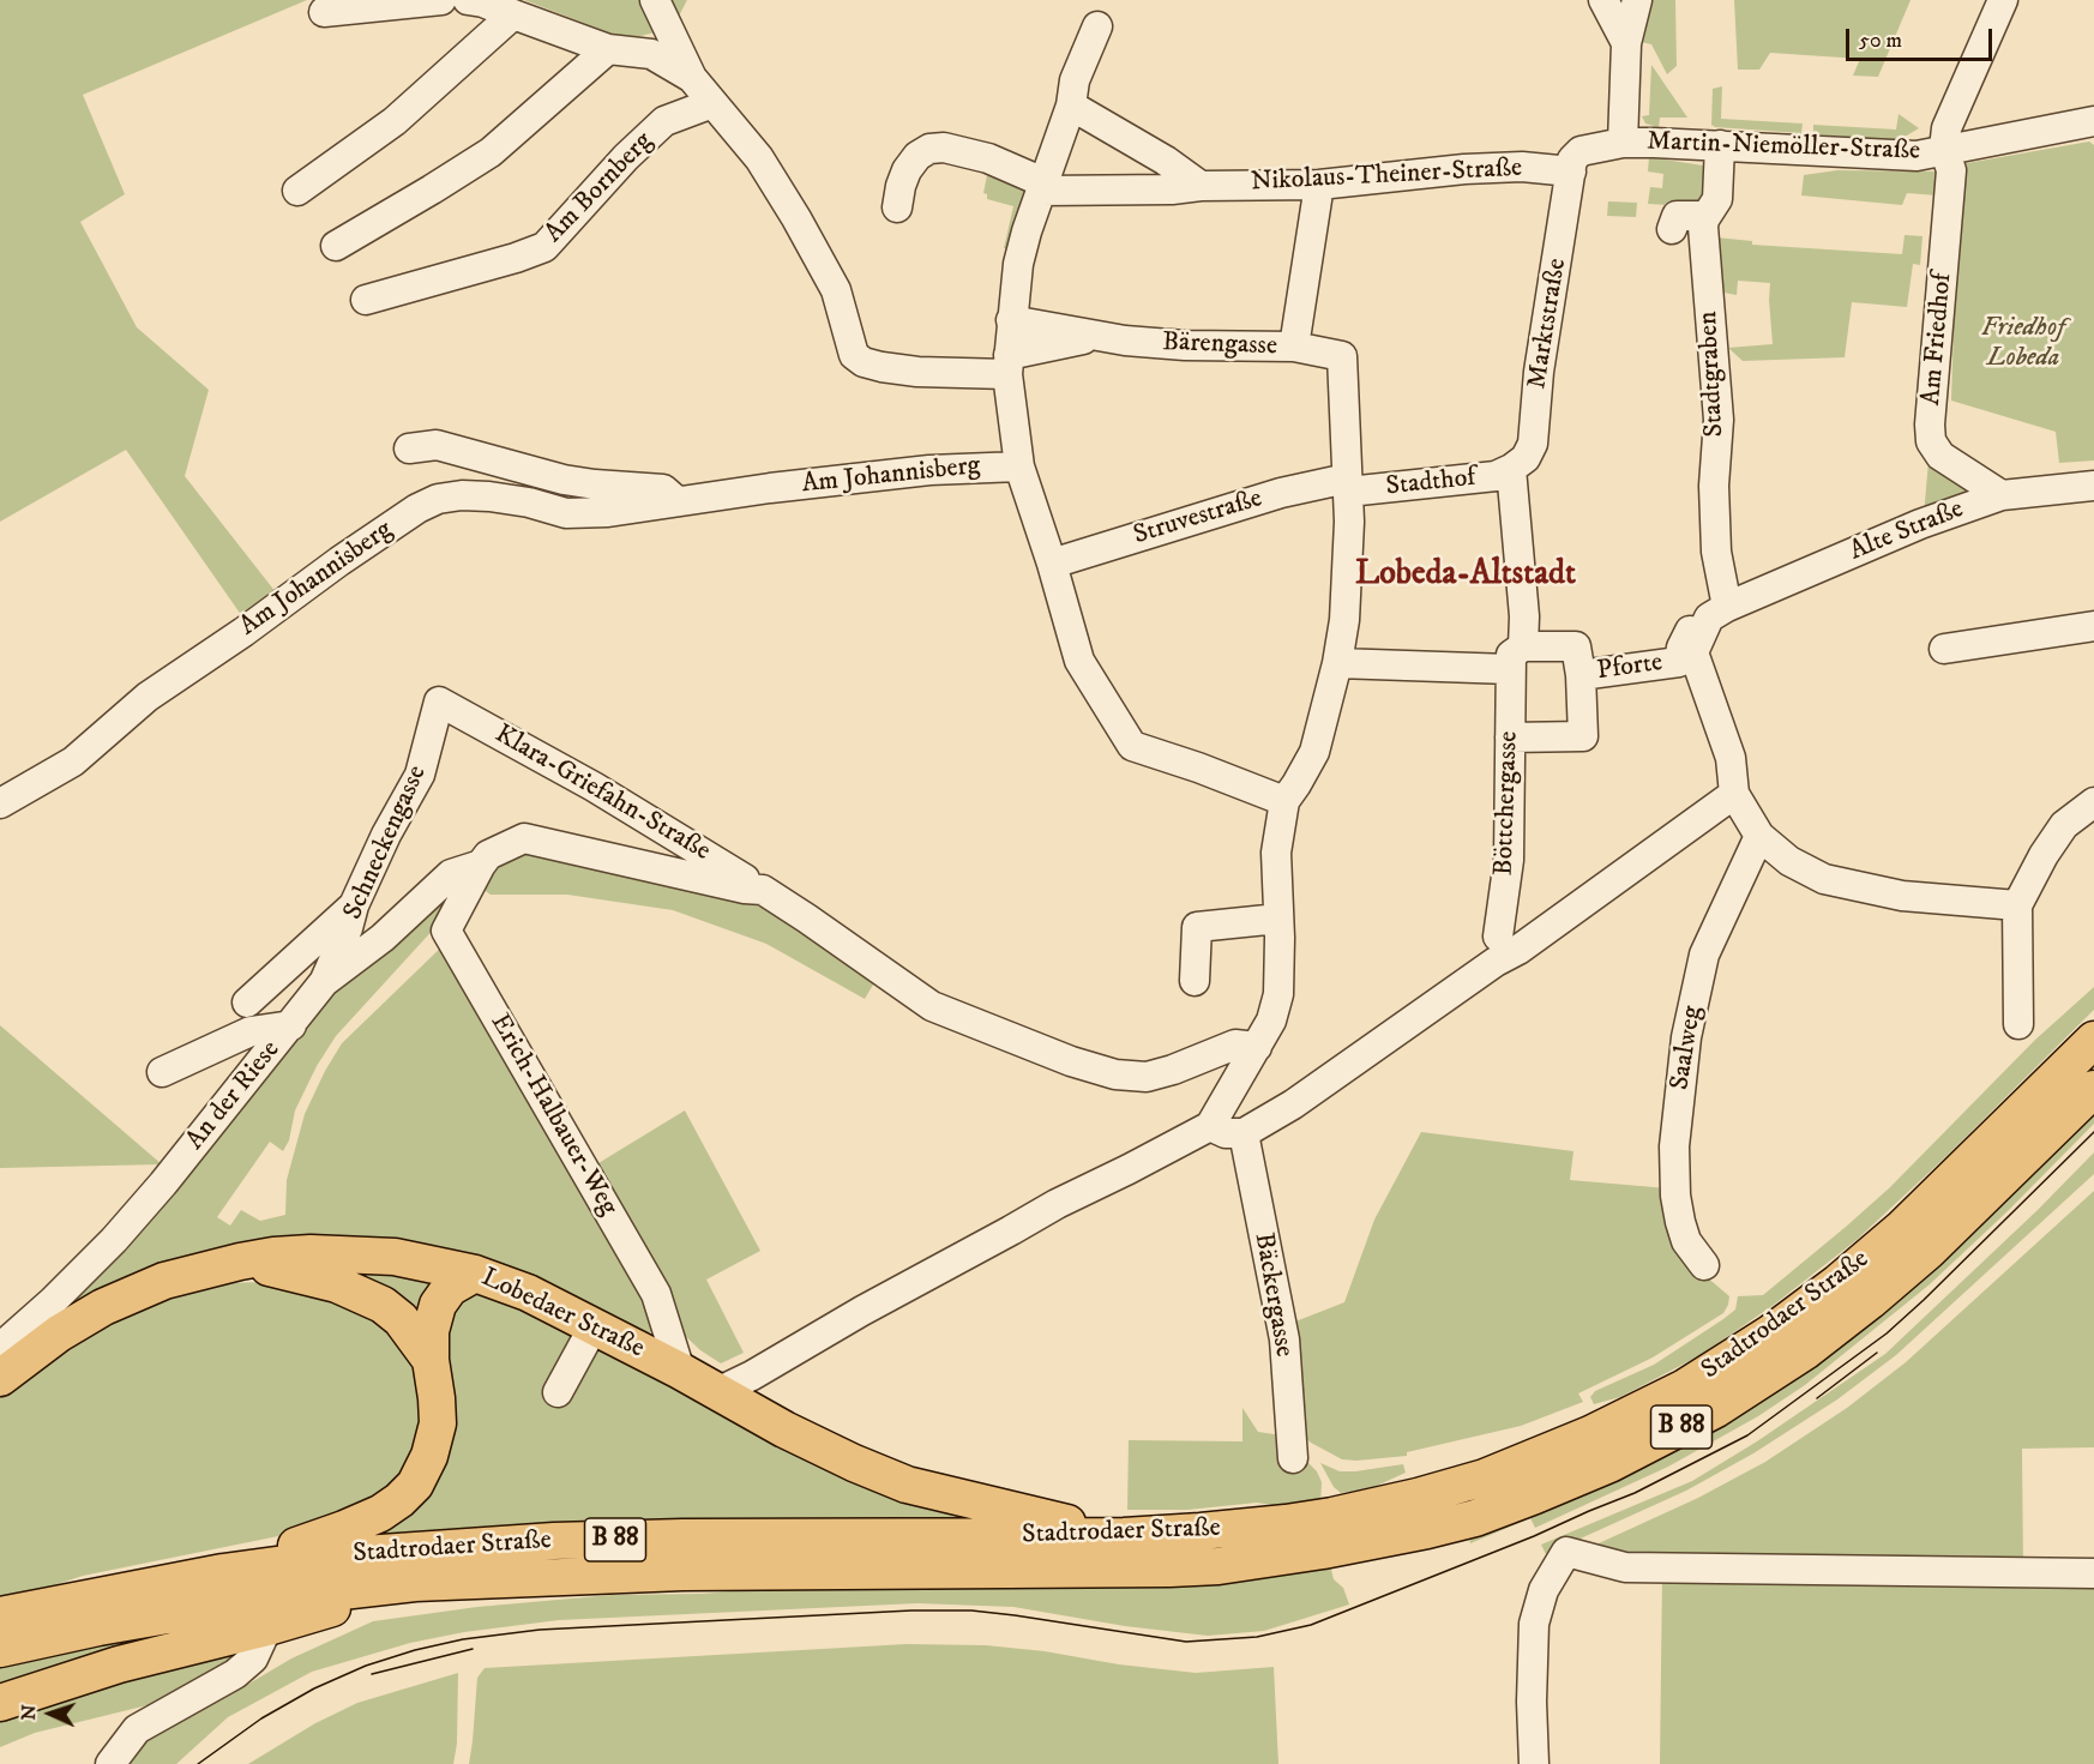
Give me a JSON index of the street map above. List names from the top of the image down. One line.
{"streets":{"main road":["Lobedaer Straße","Stadtrodaer Straße","B 88"],"street":["Martin-Niemöller-Straße","Nikolaus-Theiner-Straße","Am Bornberg","Marktstraße","Am Friedhof","Bärengasse","Stadtgraben","Am Johannisberg","Stadthof","Struvestraße","Alte Straße","Pforte","Klara-Griefahn-Straße","Böttchergasse","Schneckengasse","Saalweg","An der Riese","Erich-Halbauer-Weg","Bäckergasse"]},"crossings":[["Martin-Niemöller-Straße","Nikolaus-Theiner-Straße"],["Martin-Niemöller-Straße","Marktstraße"],["Martin-Niemöller-Straße","Am Friedhof"],["Martin-Niemöller-Straße","Stadtgraben"],["Nikolaus-Theiner-Straße","Marktstraße"],["Am Bornberg","Bärengasse"],["Marktstraße","Stadthof"],["Marktstraße","Böttchergasse"],["Am Friedhof","Alte Straße"],["Bärengasse","Stadthof"],["Bärengasse","Struvestraße"],["Stadtgraben","Alte Straße"],["Stadtgraben","Pforte"],["Stadthof","Struvestraße"],["Stadthof","Böttchergasse"],["Alte Straße","Pforte"],["Klara-Griefahn-Straße","Schneckengasse"],["Klara-Griefahn-Straße","An der Riese"],["Klara-Griefahn-Straße","Erich-Halbauer-Weg"],["Schneckengasse","An der Riese"],["An der Riese","Erich-Halbauer-Weg"],["Erich-Halbauer-Weg","Lobedaer Straße"],["Lobedaer Straße","Stadtrodaer Straße"]],"districts":["Lobeda-Altstadt"],"parks":["Friedhof Lobeda"],"scale_bar":"50 m","north":"left"}
